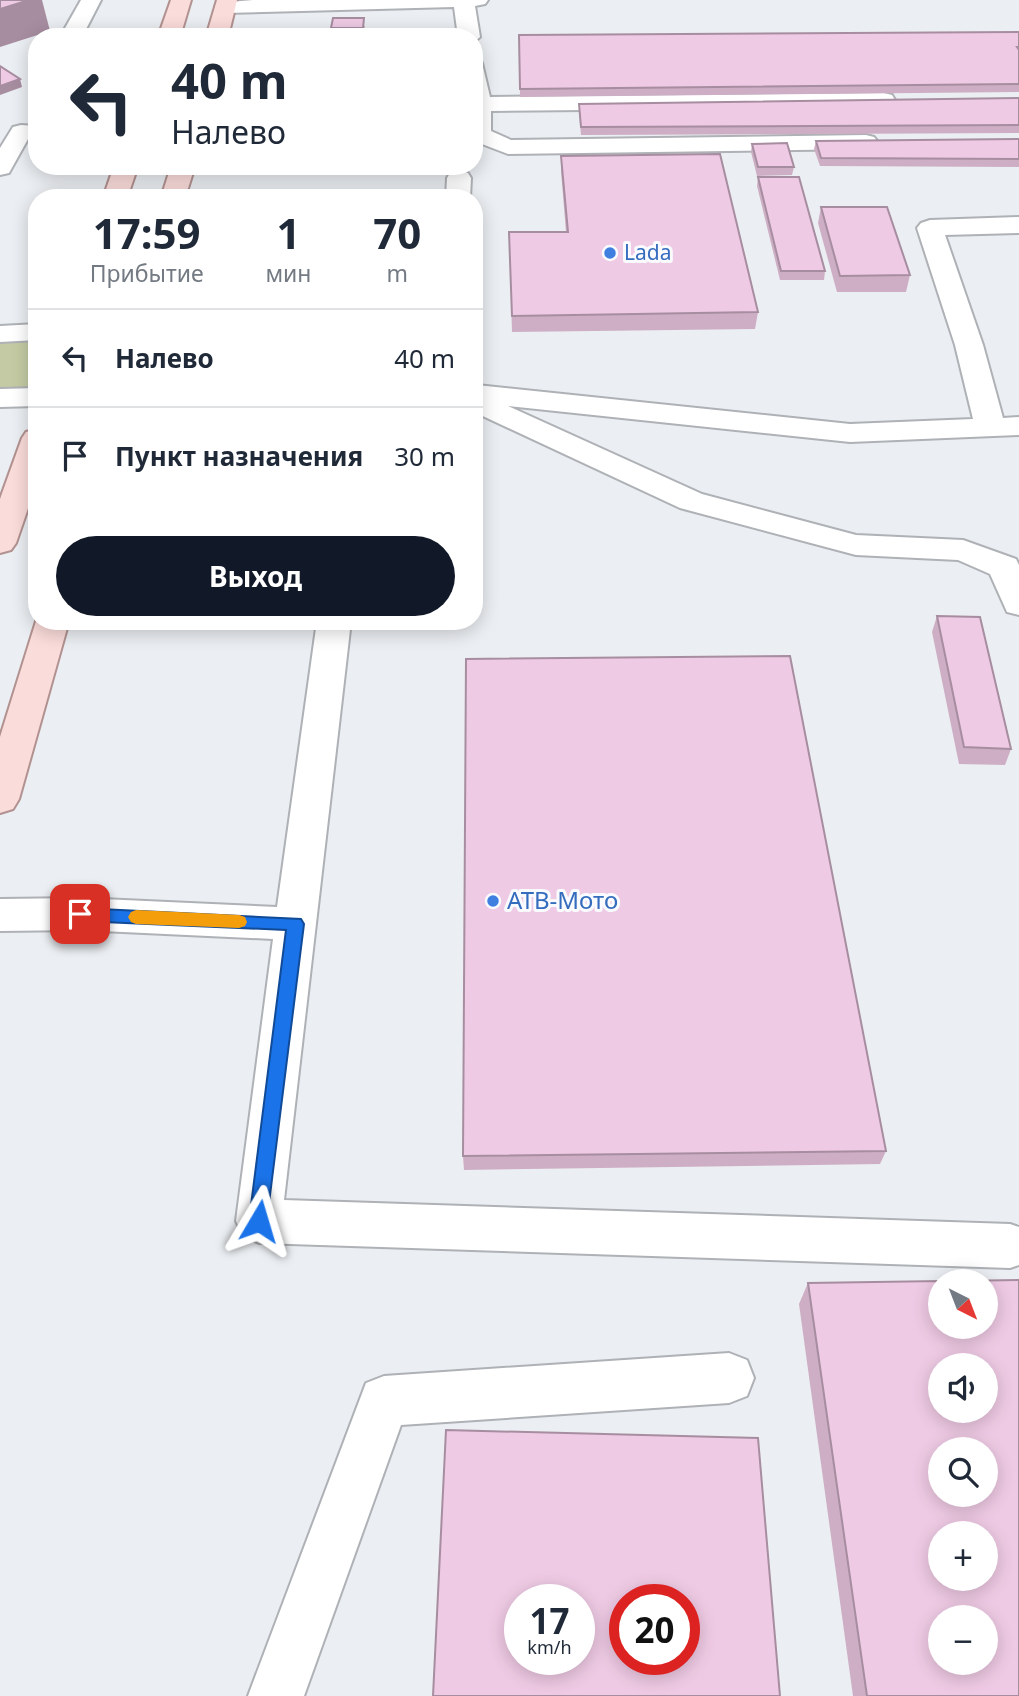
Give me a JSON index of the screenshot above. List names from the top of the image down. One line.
{"places":["Lada","АТВ-Мото"],"north":"bottom right","page":{"turn":["40 m","Налево"],"eta":["17:59","Прибытие","1","мин","70","m"],"list":[{"name":"Налево","value":"40 m"},{"name":"Пункт назначения","value":"30 m"}],"buttons":"Выход","map_buttons":["+","−"],"speed":"17 km/h","limit":"20"}}
